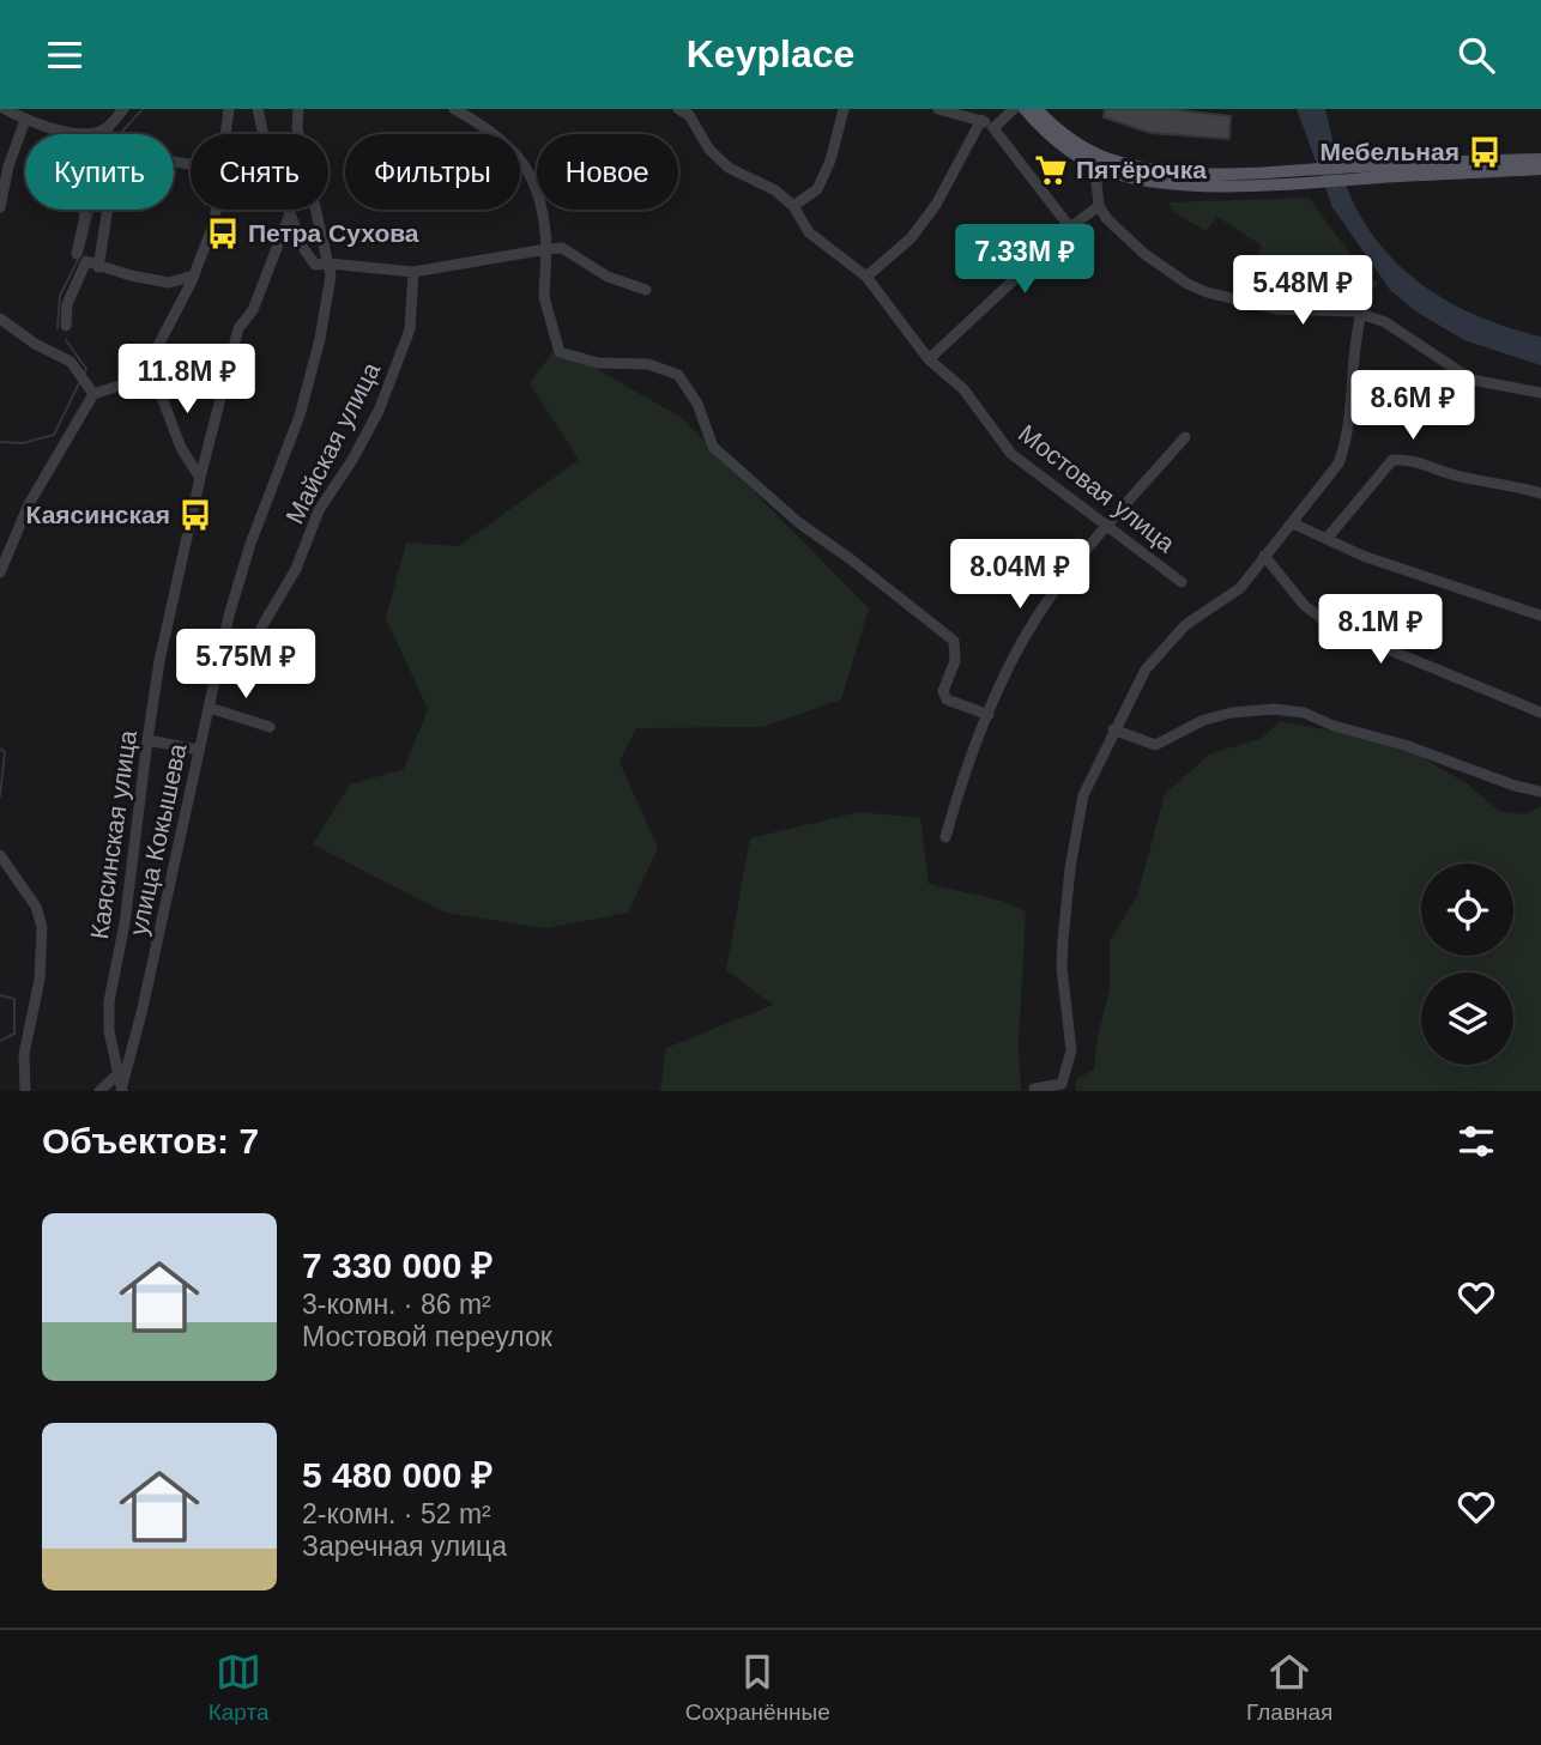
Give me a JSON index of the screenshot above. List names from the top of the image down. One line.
{"streets":{"street":["Майская улица","Мостовая улица","Каясинская улица","улица Кокышева"]},"crossings":[["Каясинская улица","улица Кокышева"]],"places":{"bus stop":["Мебельная","Петра Сухова","Каясинская"],"supermarket":["Пятёрочка"]},"page":{"header":"Keyplace","chip":["Купить","Снять","Фильтры","Новое"],"price":["7.33M ₽","5.48M ₽","11.8M ₽","8.6M ₽","8.04M ₽","8.1M ₽","5.75M ₽"],"heading":"Объектов: 7","list":[{"name":"7 330 000 ₽","note":"3-комн. · 86 m² · Мостовой переулок"},{"name":"5 480 000 ₽","note":"2-комн. · 52 m² · Заречная улица"}],"tabs":["Карта","Сохранённые","Главная"]}}
